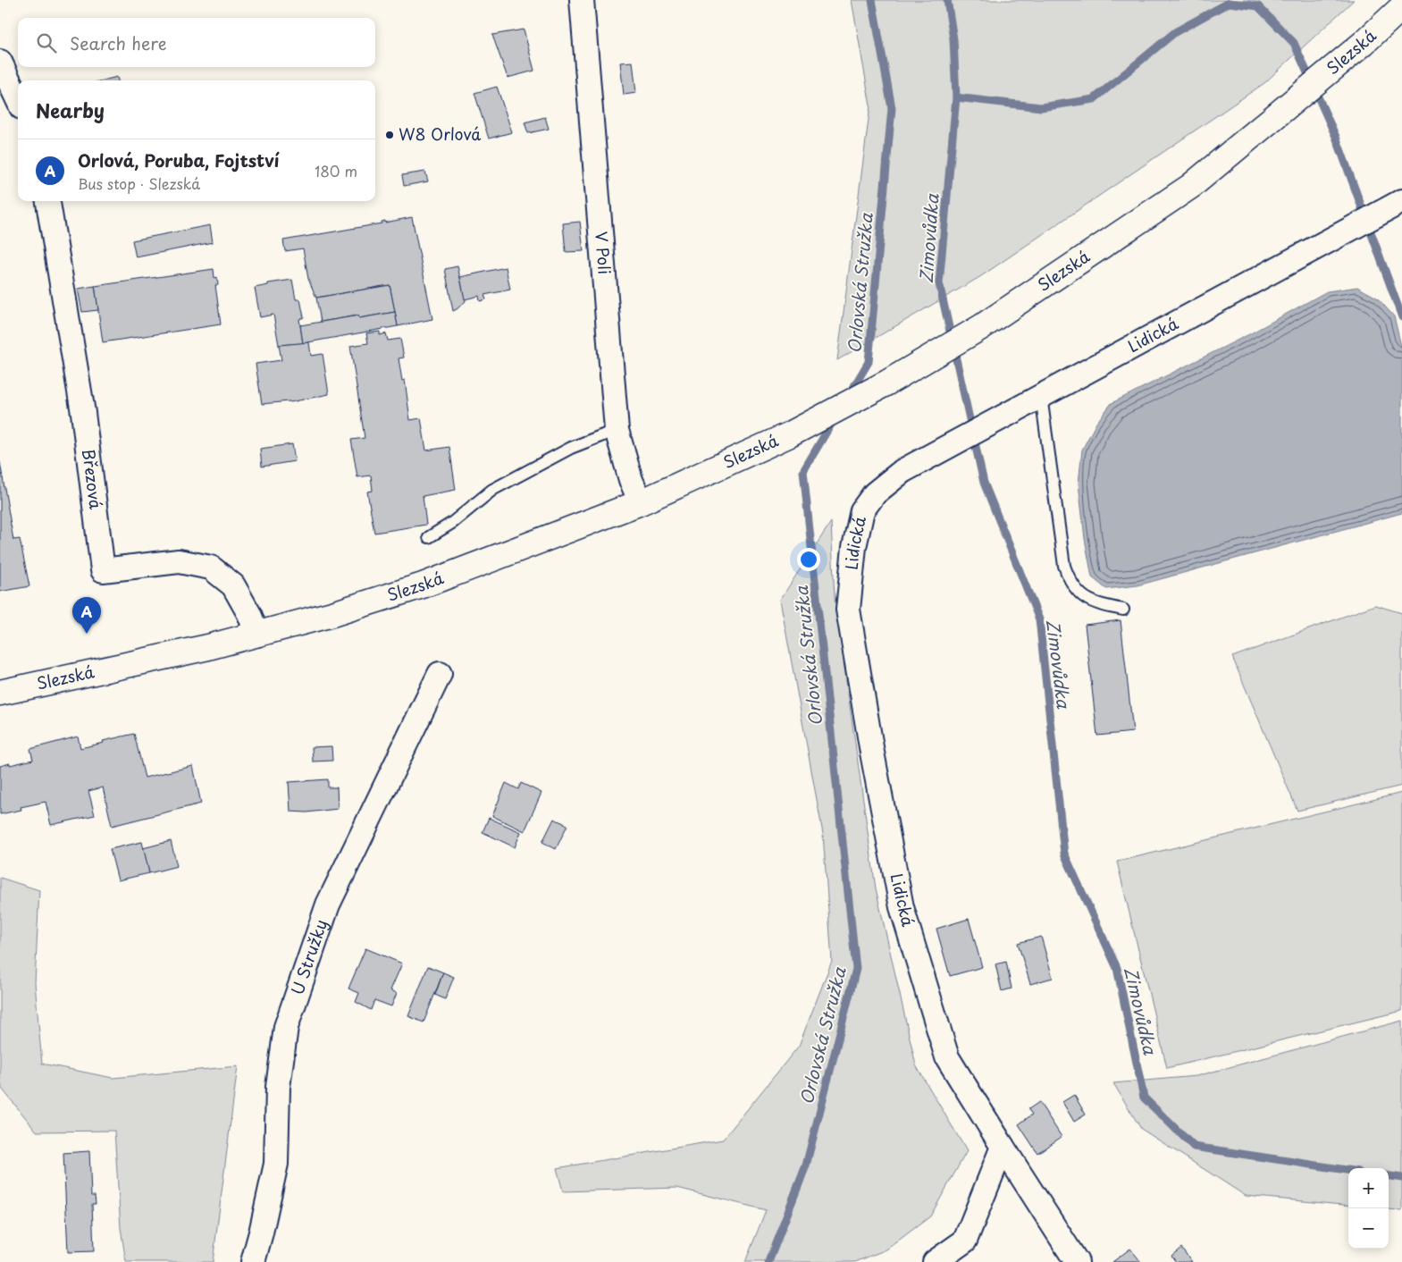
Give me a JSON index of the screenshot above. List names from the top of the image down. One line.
{"streets":{"street":["Slezská","V Poli","Lidická","Březová","U Stružky"]},"crossings":[["Slezská","V Poli"],["Slezská","Březová"]],"water":["Zimovůdka","Orlovská Stružka"],"places":["W8 Orlová"],"page":{"search":"Search here","heading":"Nearby","list":[{"mark":"A","name":"Orlová, Poruba, Fojtství","note":"Bus stop · Slezská","value":"180 m"}],"pins":"A","map_buttons":["+","−"]}}
